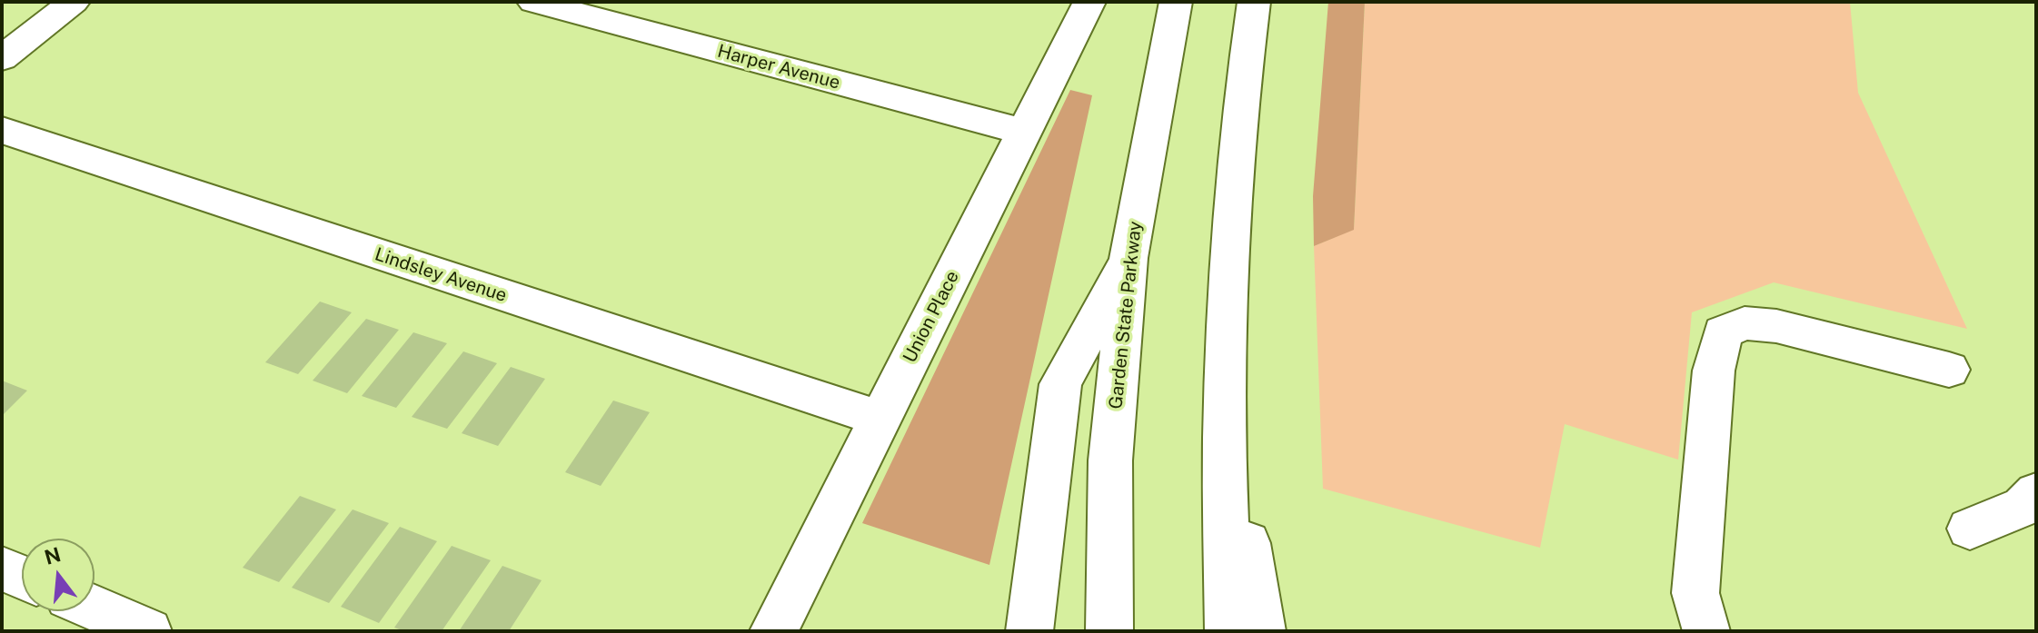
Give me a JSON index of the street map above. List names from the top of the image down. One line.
{"streets":{"main road":["Harper Avenue","Lindsley Avenue","Garden State Parkway","Union Place"]},"crossings":[["Harper Avenue","Union Place"],["Lindsley Avenue","Union Place"]],"north":"top"}
